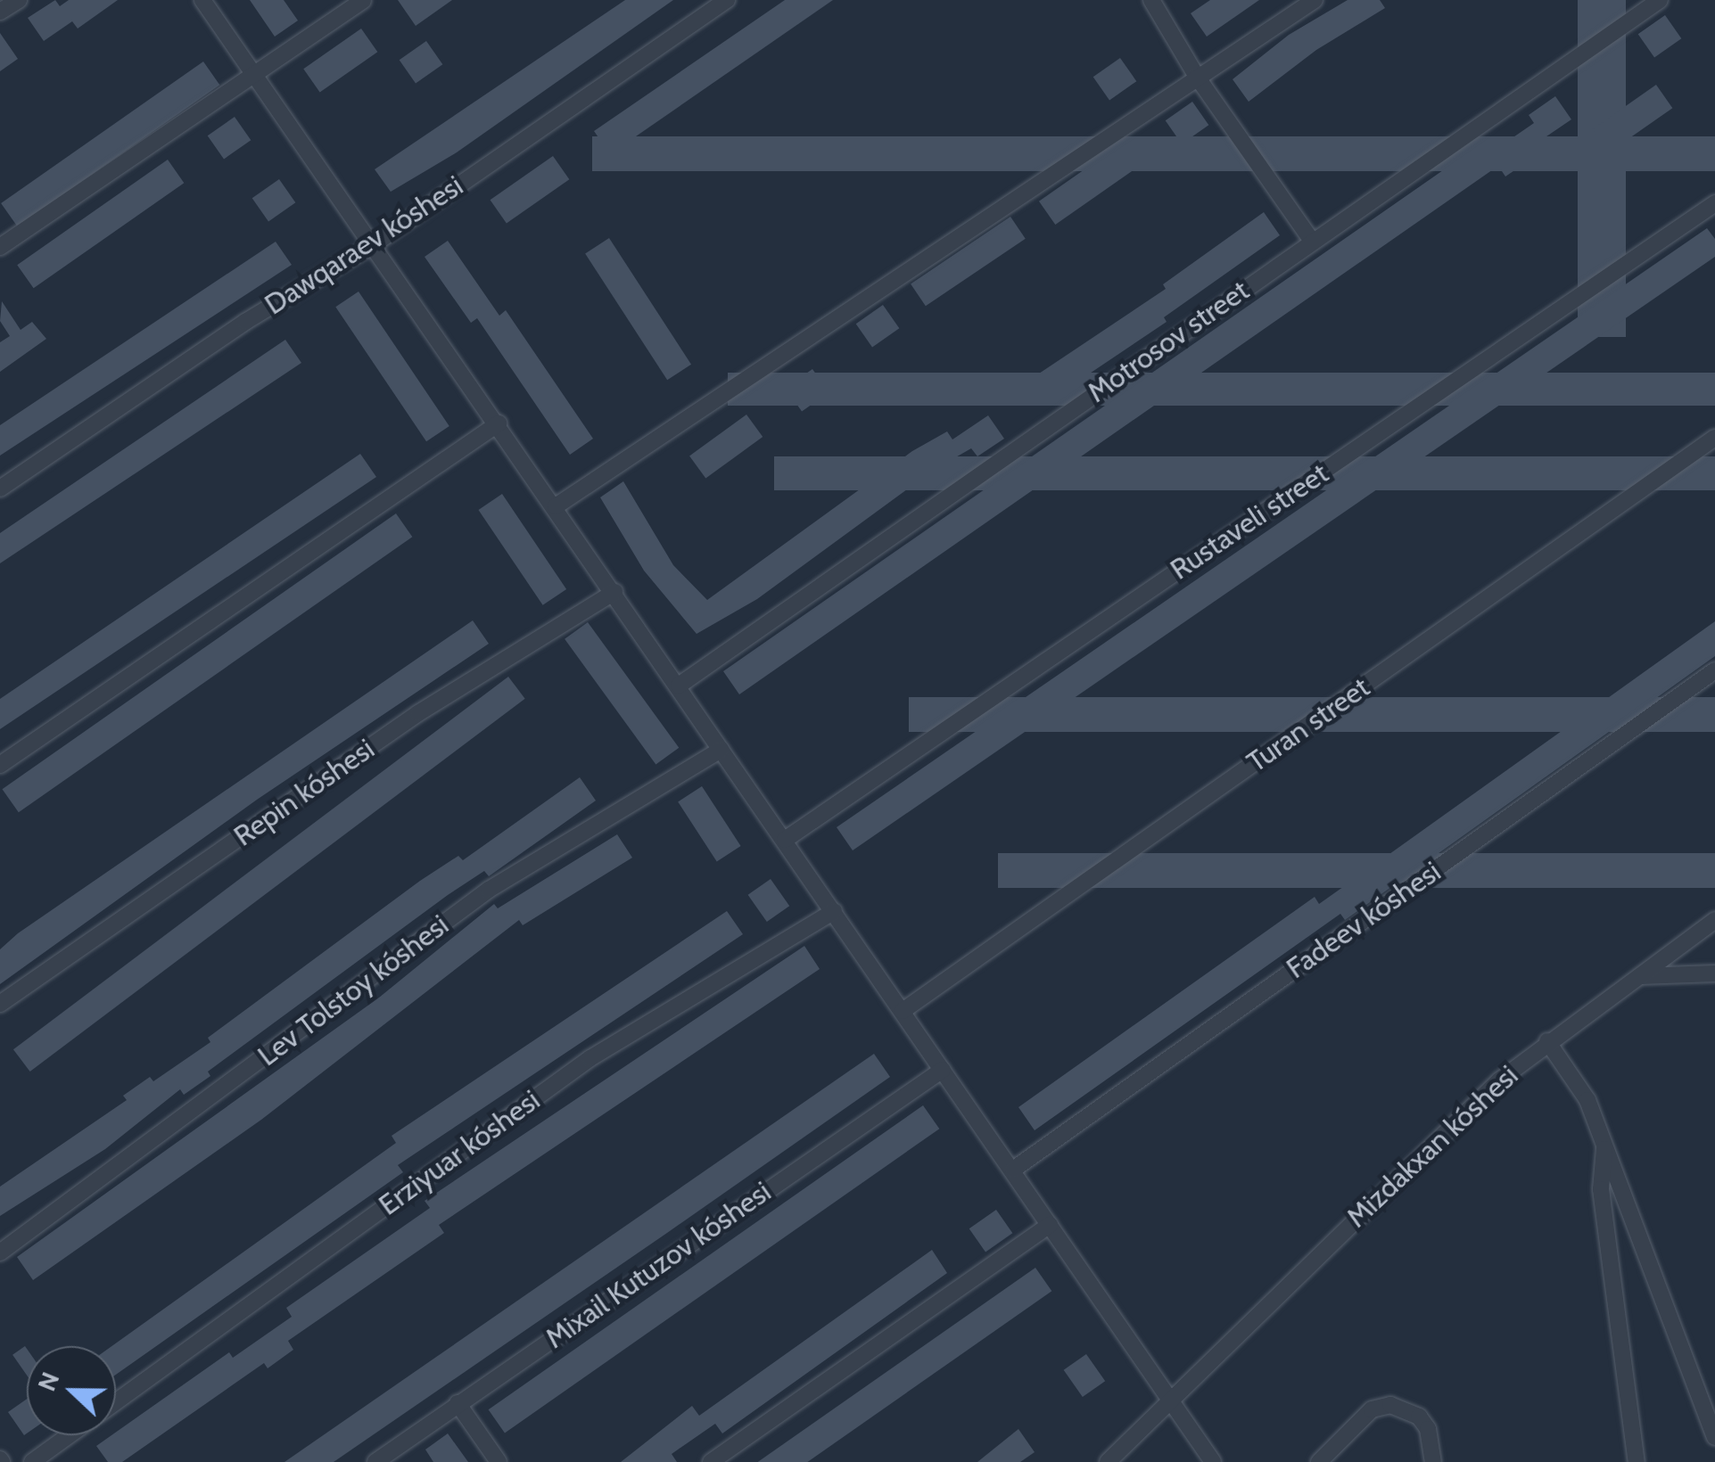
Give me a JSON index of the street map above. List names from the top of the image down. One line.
{"streets":{"street":["Dawqaraev kóshesi","Motrosov street","Rustaveli street","Turan street","Repin kóshesi","Fadeev kóshesi","Lev Tolstoy kóshesi","Mizdakxan kóshesi","Erziyuar kóshesi","Mixail Kutuzov kóshesi"]},"north":"left"}
